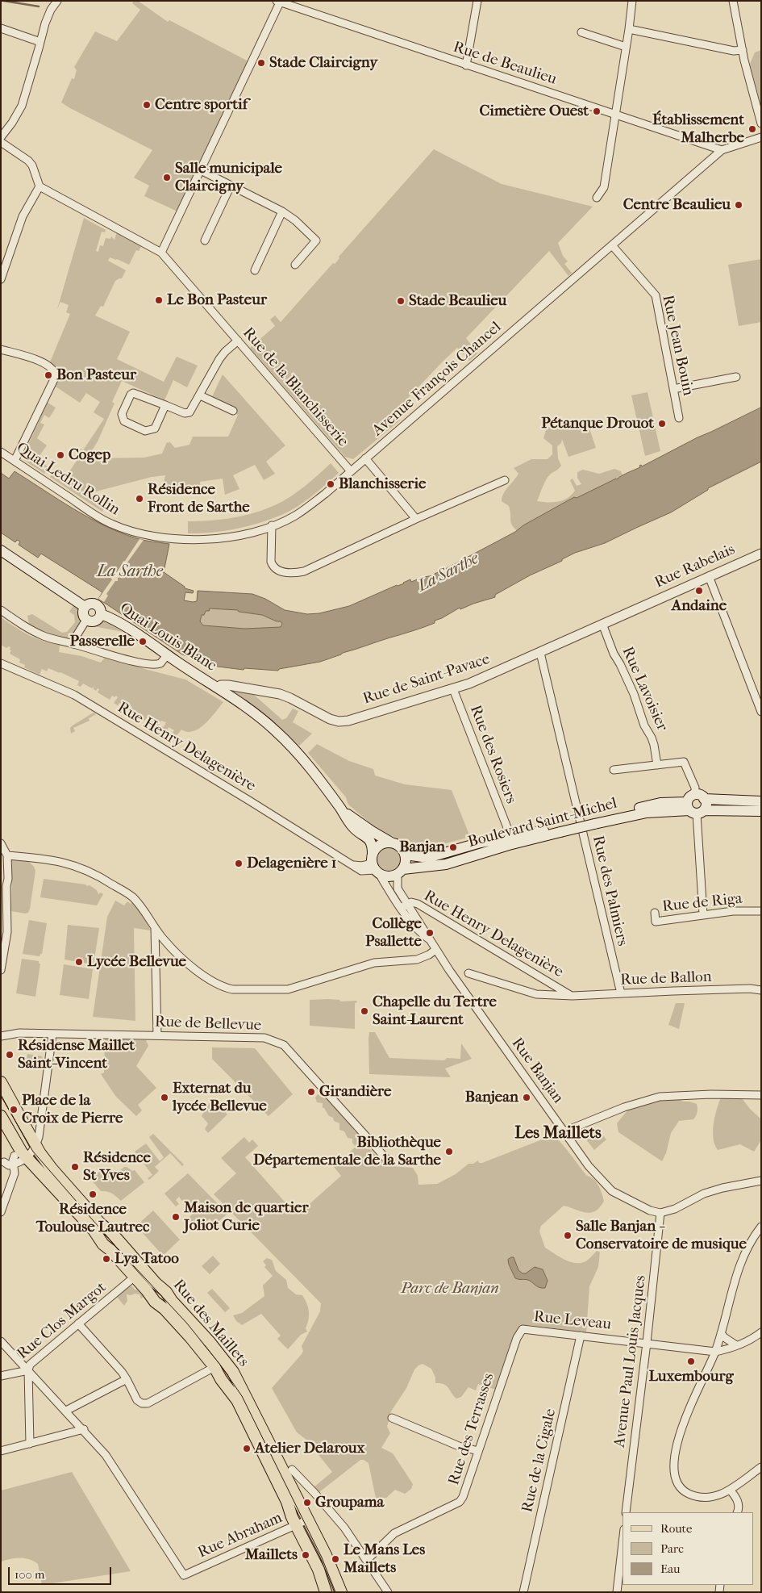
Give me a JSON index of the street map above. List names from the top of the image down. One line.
{"streets":{"main road":["Quai Louis Blanc","Boulevard Saint-Michel","Rue des Maillets"],"street":["Rue de Beaulieu","Rue Jean Bouin","Avenue François Chancel","Rue de la Blanchisserie","Quai Ledru Rollin","Rue Rabelais","Rue de Saint-Pavace","Rue Lavoisier","Rue Henry Delagenière","Rue des Rosiers","Rue des Palmiers","Rue de Riga","Rue de Ballon","Rue de Bellevue","Rue Banjan","Rue Clos Margot","Rue Leveau","Avenue Paul Louis Jacques","Rue des Terrasses","Rue de la Cigale","Rue Abraham"]},"crossings":[["Rue de Beaulieu","Avenue François Chancel"],["Rue Jean Bouin","Avenue François Chancel"],["Avenue François Chancel","Rue de la Blanchisserie"],["Avenue François Chancel","Quai Ledru Rollin"],["Rue Rabelais","Rue de Saint-Pavace"],["Quai Louis Blanc","Rue de Saint-Pavace"],["Rue de Saint-Pavace","Rue Lavoisier"],["Rue de Saint-Pavace","Rue des Rosiers"],["Rue de Saint-Pavace","Rue des Palmiers"],["Rue Henry Delagenière","Boulevard Saint-Michel"],["Rue Henry Delagenière","Rue de Ballon"],["Rue Henry Delagenière","Rue Banjan"],["Boulevard Saint-Michel","Rue Banjan"],["Rue des Palmiers","Rue de Ballon"],["Rue Banjan","Avenue Paul Louis Jacques"],["Rue Clos Margot","Rue des Maillets"],["Rue Leveau","Avenue Paul Louis Jacques"],["Rue Leveau","Rue des Terrasses"],["Rue Leveau","Rue de la Cigale"],["Rue des Maillets","Rue Abraham"]],"districts":["Les Maillets"],"water":["La Sarthe"],"parks":["Parc de Banjan"],"places":["Stade Claircigny","Centre sportif","Cimetière Ouest","Établissement Malherbe","Salle municipale Claircigny","Centre Beaulieu","Le Bon Pasteur","Stade Beaulieu","Bon Pasteur","Pétanque Drouot","Cogep","Blanchisserie","Résidence Front de Sarthe","Andaine","Passerelle","Banjan","Delagenière 1","Collège Psallette","Lycée Bellevue","Chapelle du Tertre Saint-Laurent","Résidense Maillet Saint-Vincent","Girandière","Externat du lycée Bellevue","Banjean","Place de la Croix de Pierre","Bibliothèque Départementale de la Sarthe","Résidence St Yves","Résidence Toulouse Lautrec","Maison de quartier Joliot Curie","Salle Banjan - Conservatoire de musique","Lya Tatoo","Luxembourg","Atelier Delaroux","Groupama","Maillets","Le Mans Les Maillets"],"legend":["Route","Parc","Eau"],"scale_bar":"100 m"}
